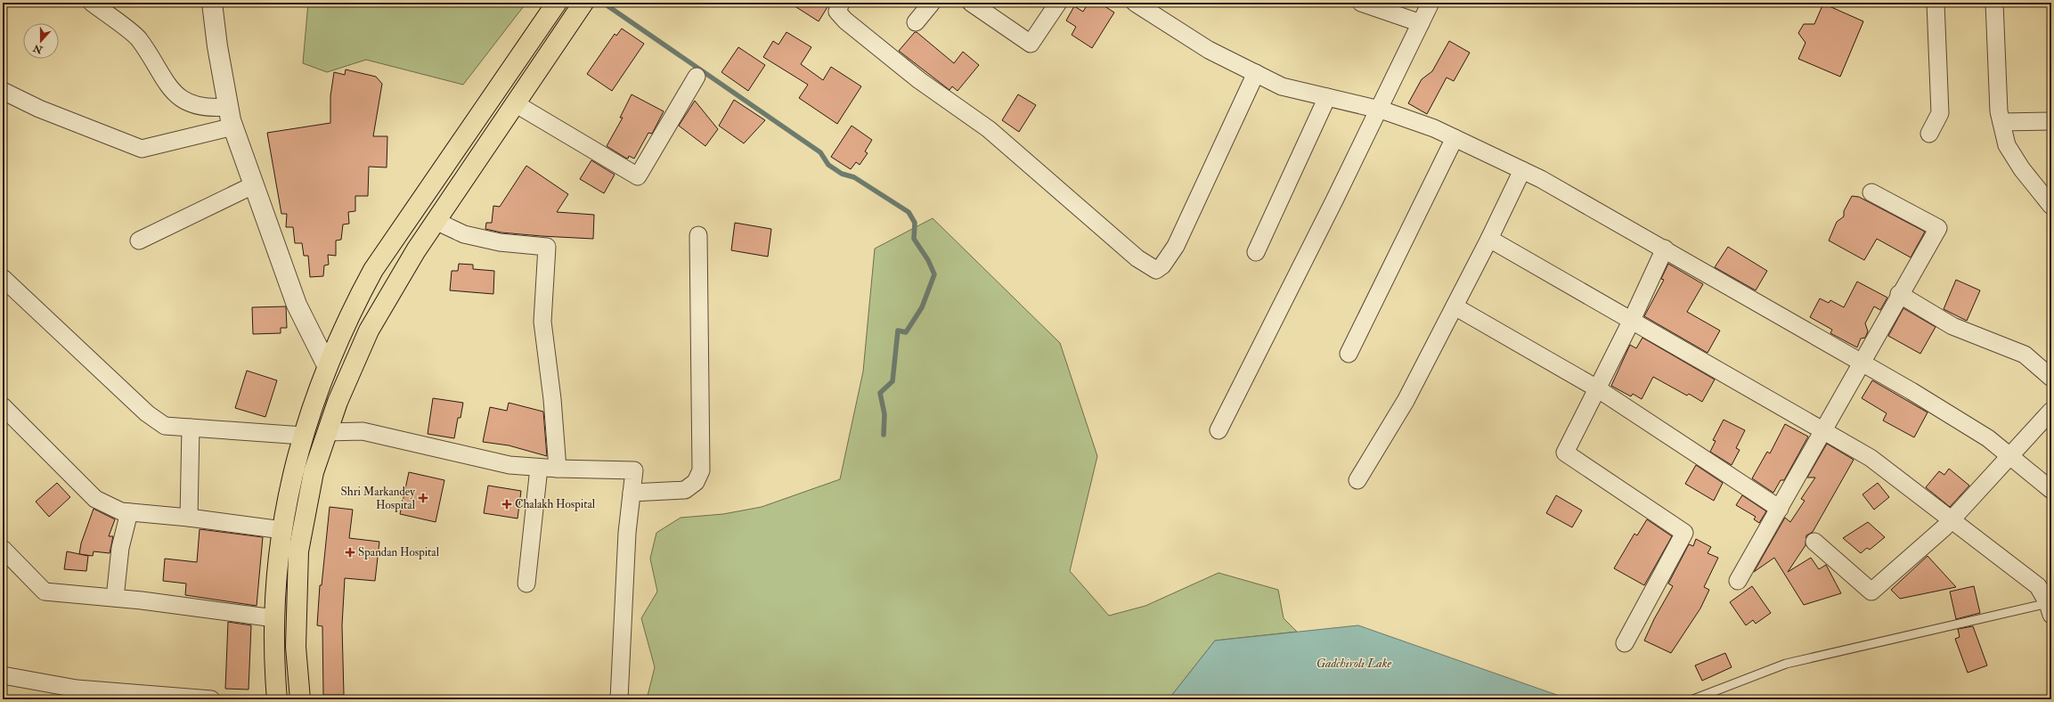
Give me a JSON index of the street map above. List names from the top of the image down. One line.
{"water":["Gadchiroli Lake"],"places":{"health":["Shri Markandey Hospital","Chalakh Hospital","Spandan Hospital"]},"north":"bottom"}
